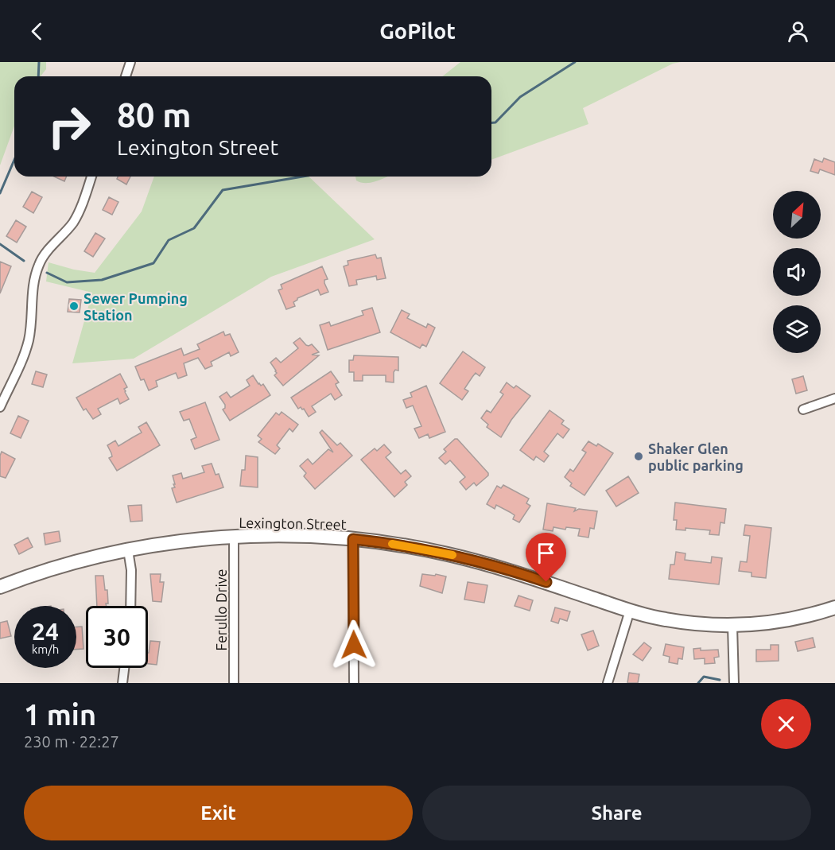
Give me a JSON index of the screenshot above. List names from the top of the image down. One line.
{"streets":{"main road":["Lexington Street"],"street":["Ferullo Drive"]},"crossings":[["Lexington Street","Ferullo Drive"]],"places":["Sewer Pumping Station","Shaker Glen public parking"],"north":"top right","page":{"header":"GoPilot","turn":["80 m","Lexington Street"],"speed":"24 km/h","limit":"30","heading":["1 min","230 m · 22:27"],"buttons":["Exit","Share"]}}
